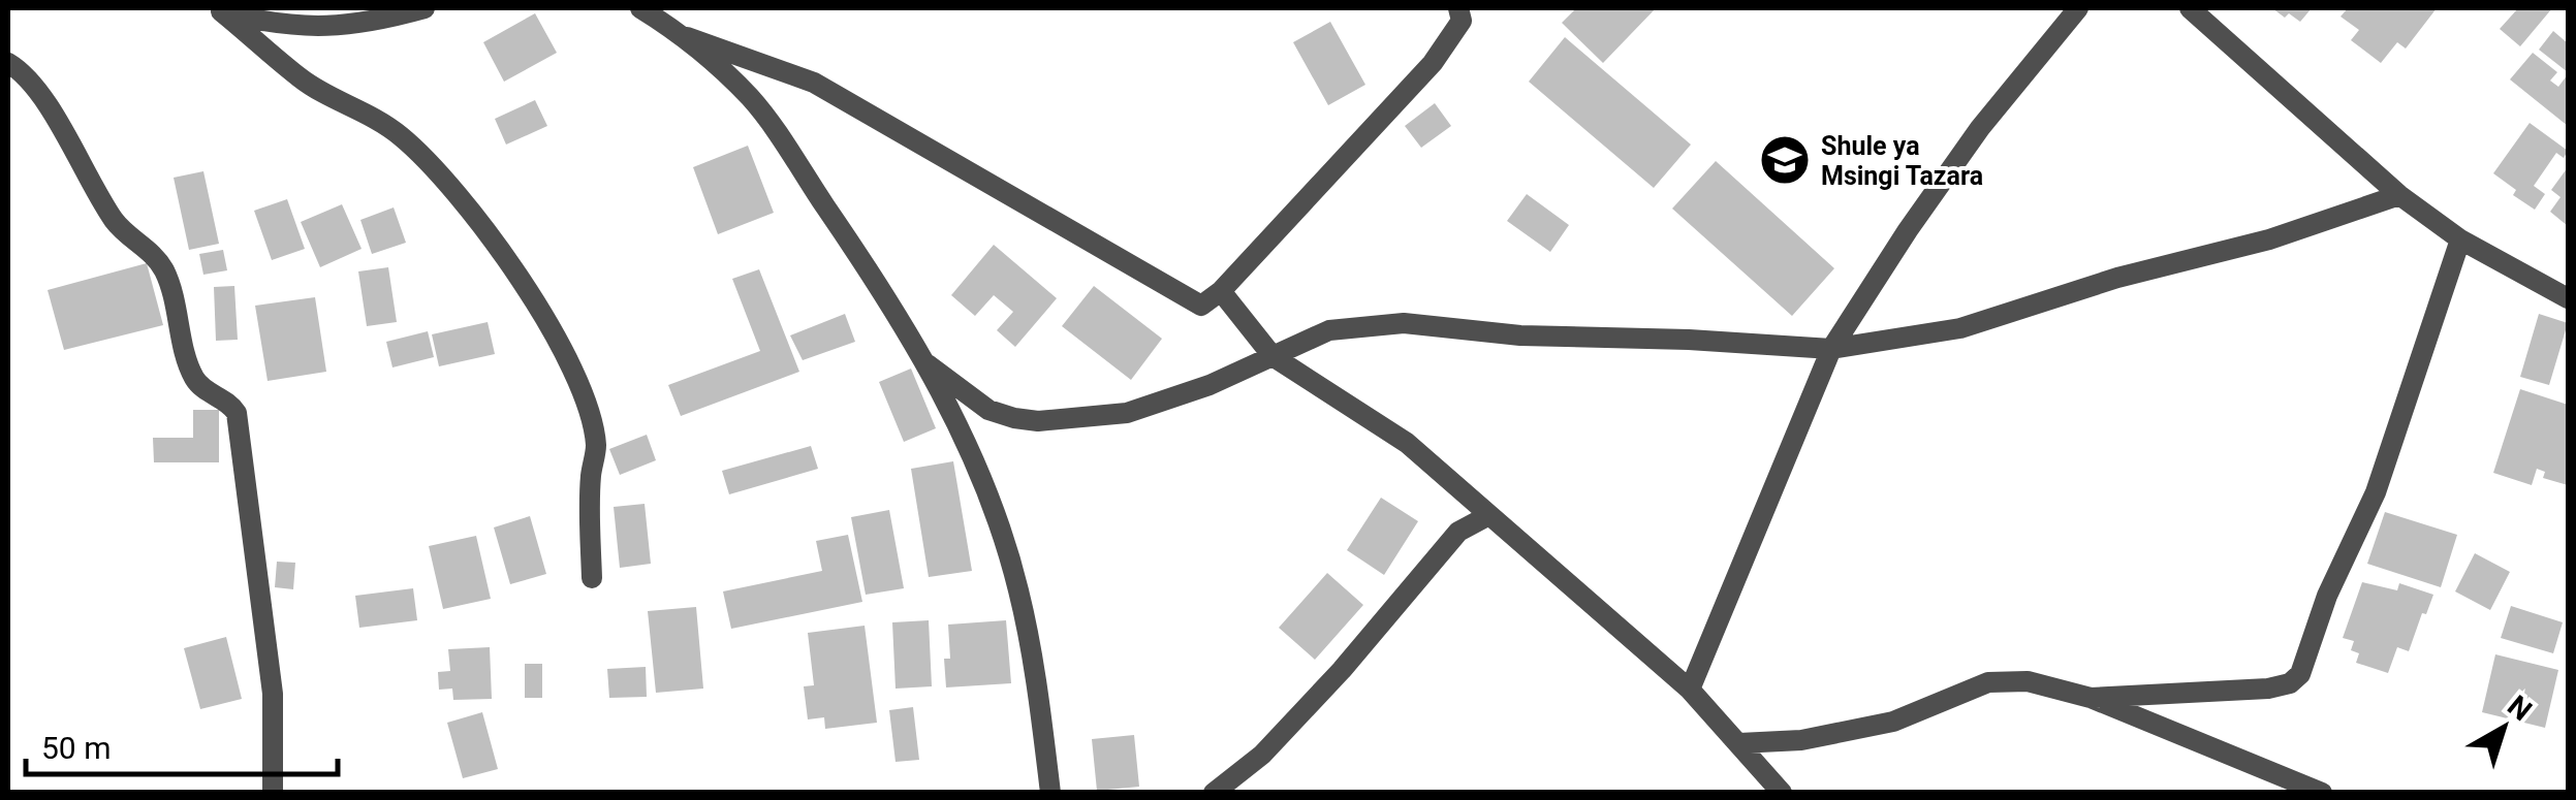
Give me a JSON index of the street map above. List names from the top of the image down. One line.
{"places":{"school or university":["Shule ya Msingi Tazara"]},"scale_bar":"50 m","north":"top right"}
